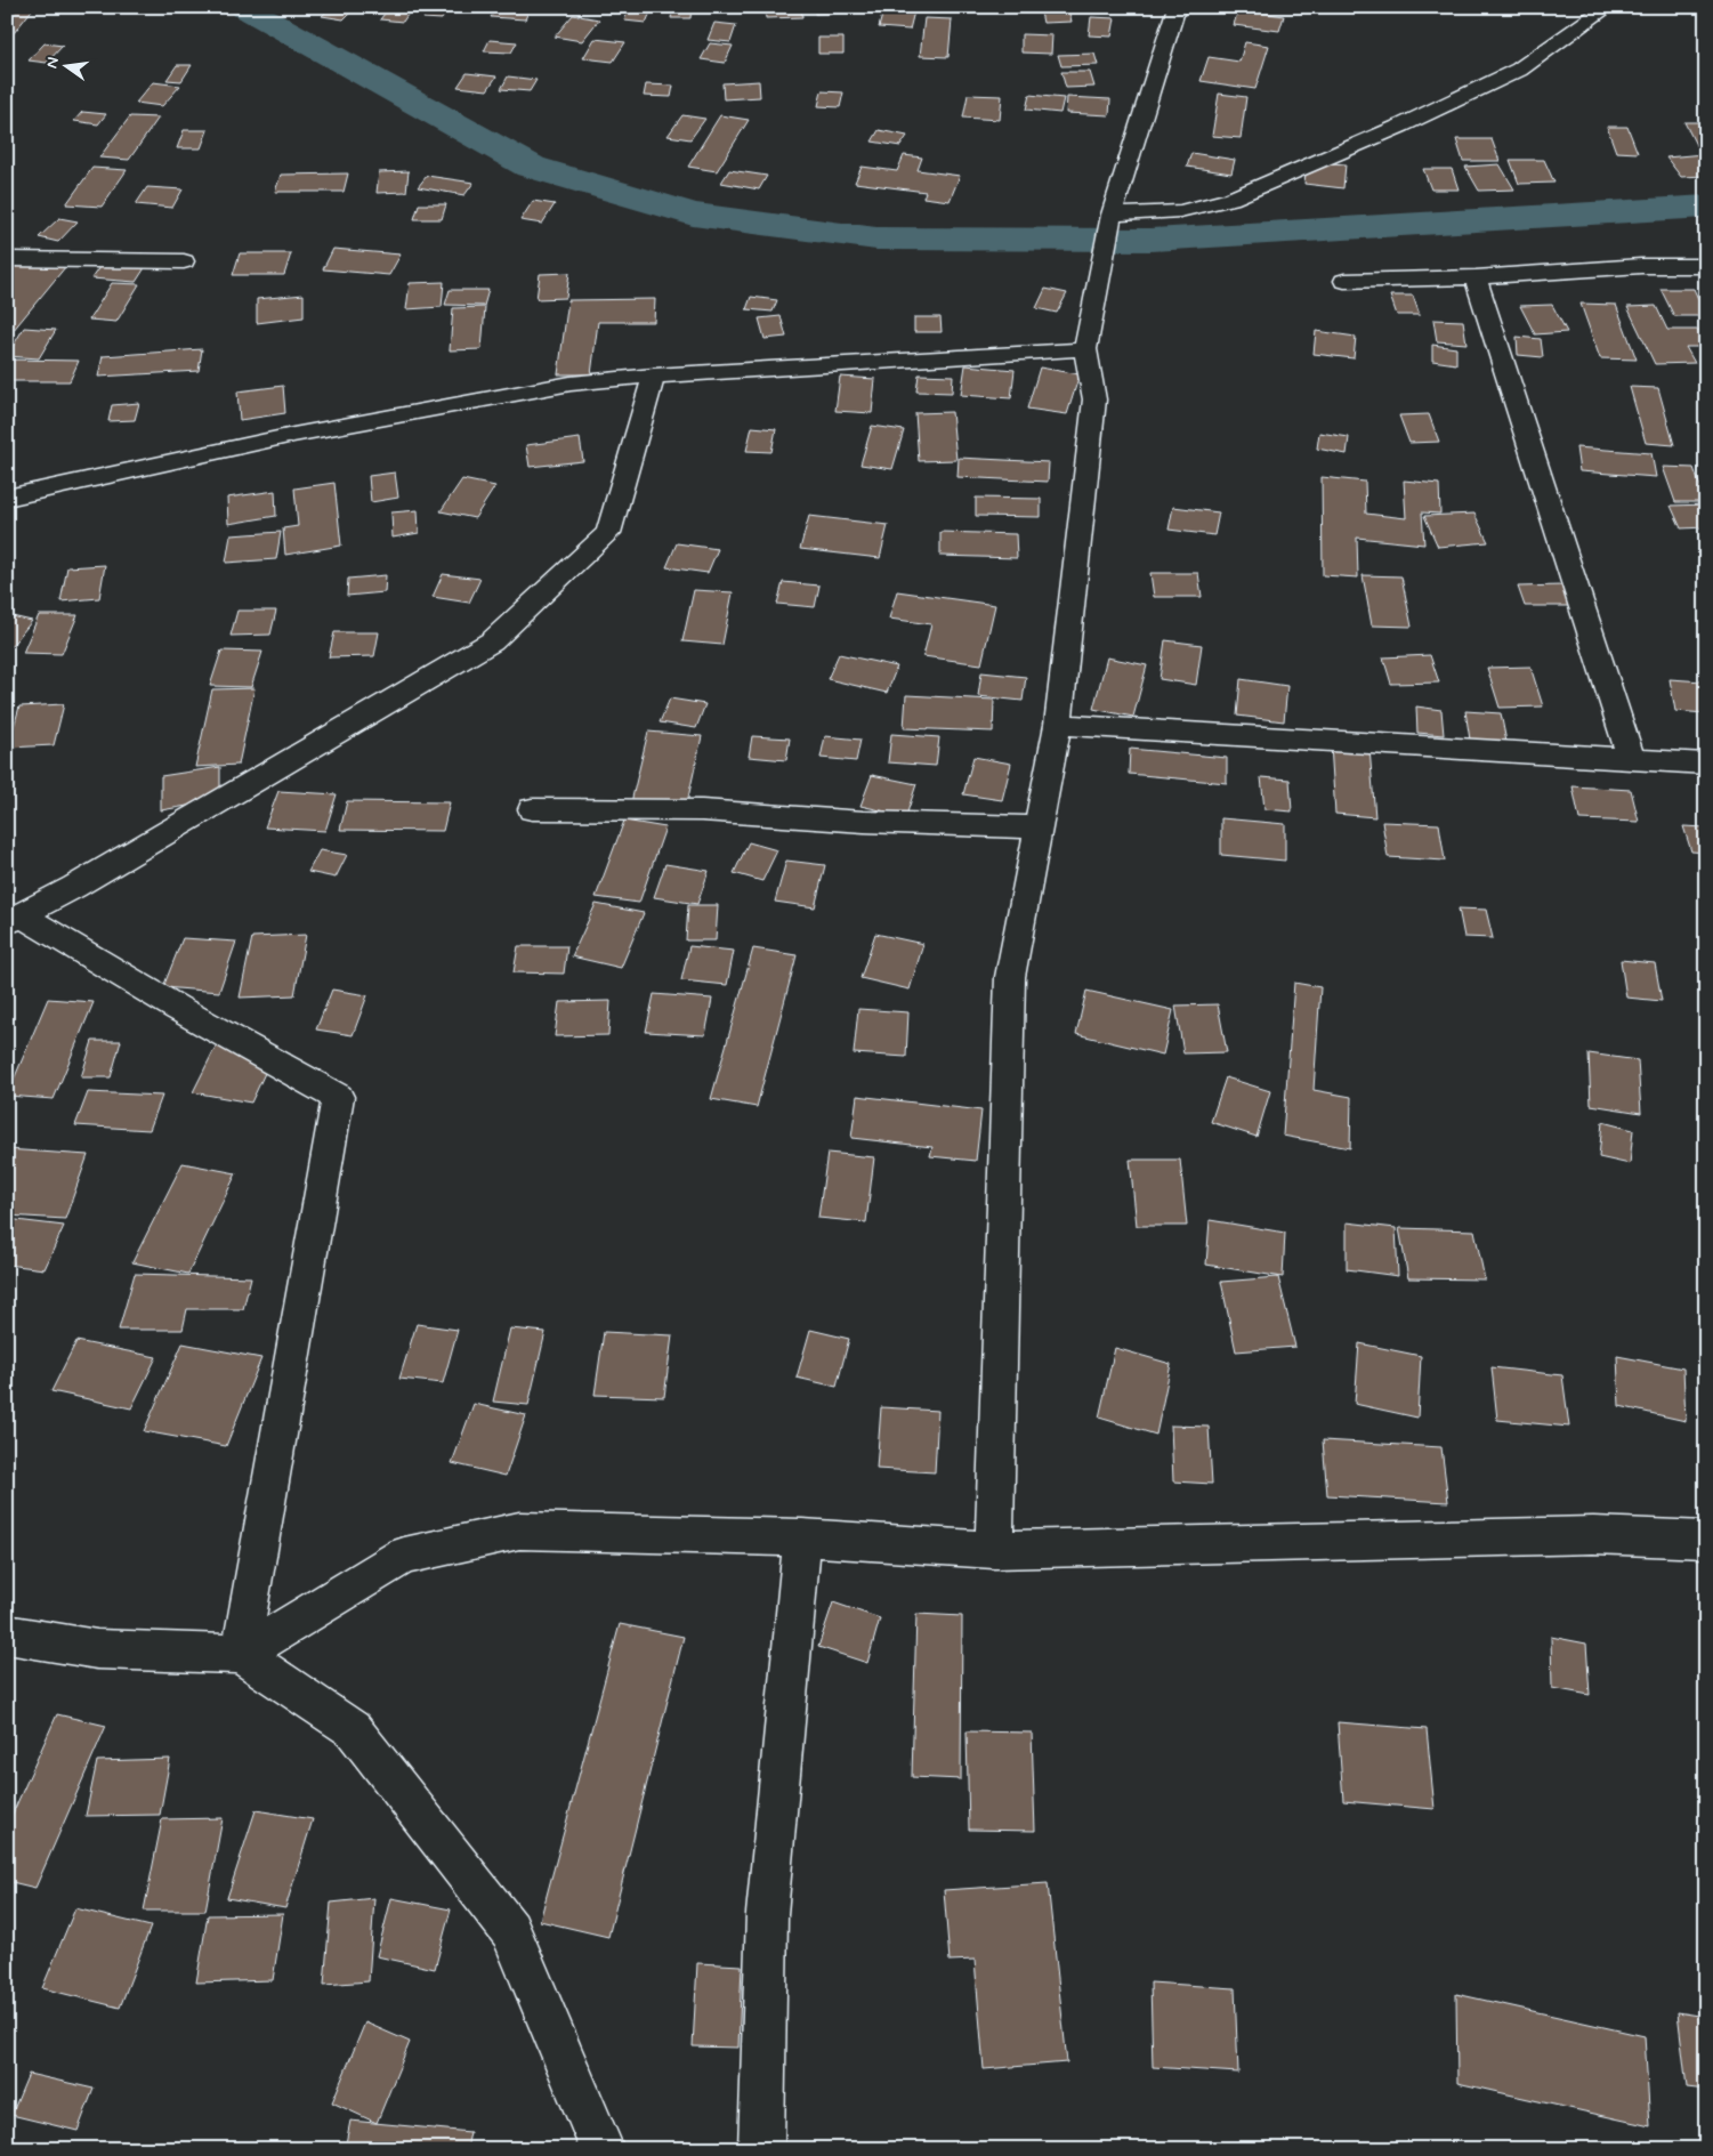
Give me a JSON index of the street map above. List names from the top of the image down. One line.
{"north":"left"}
